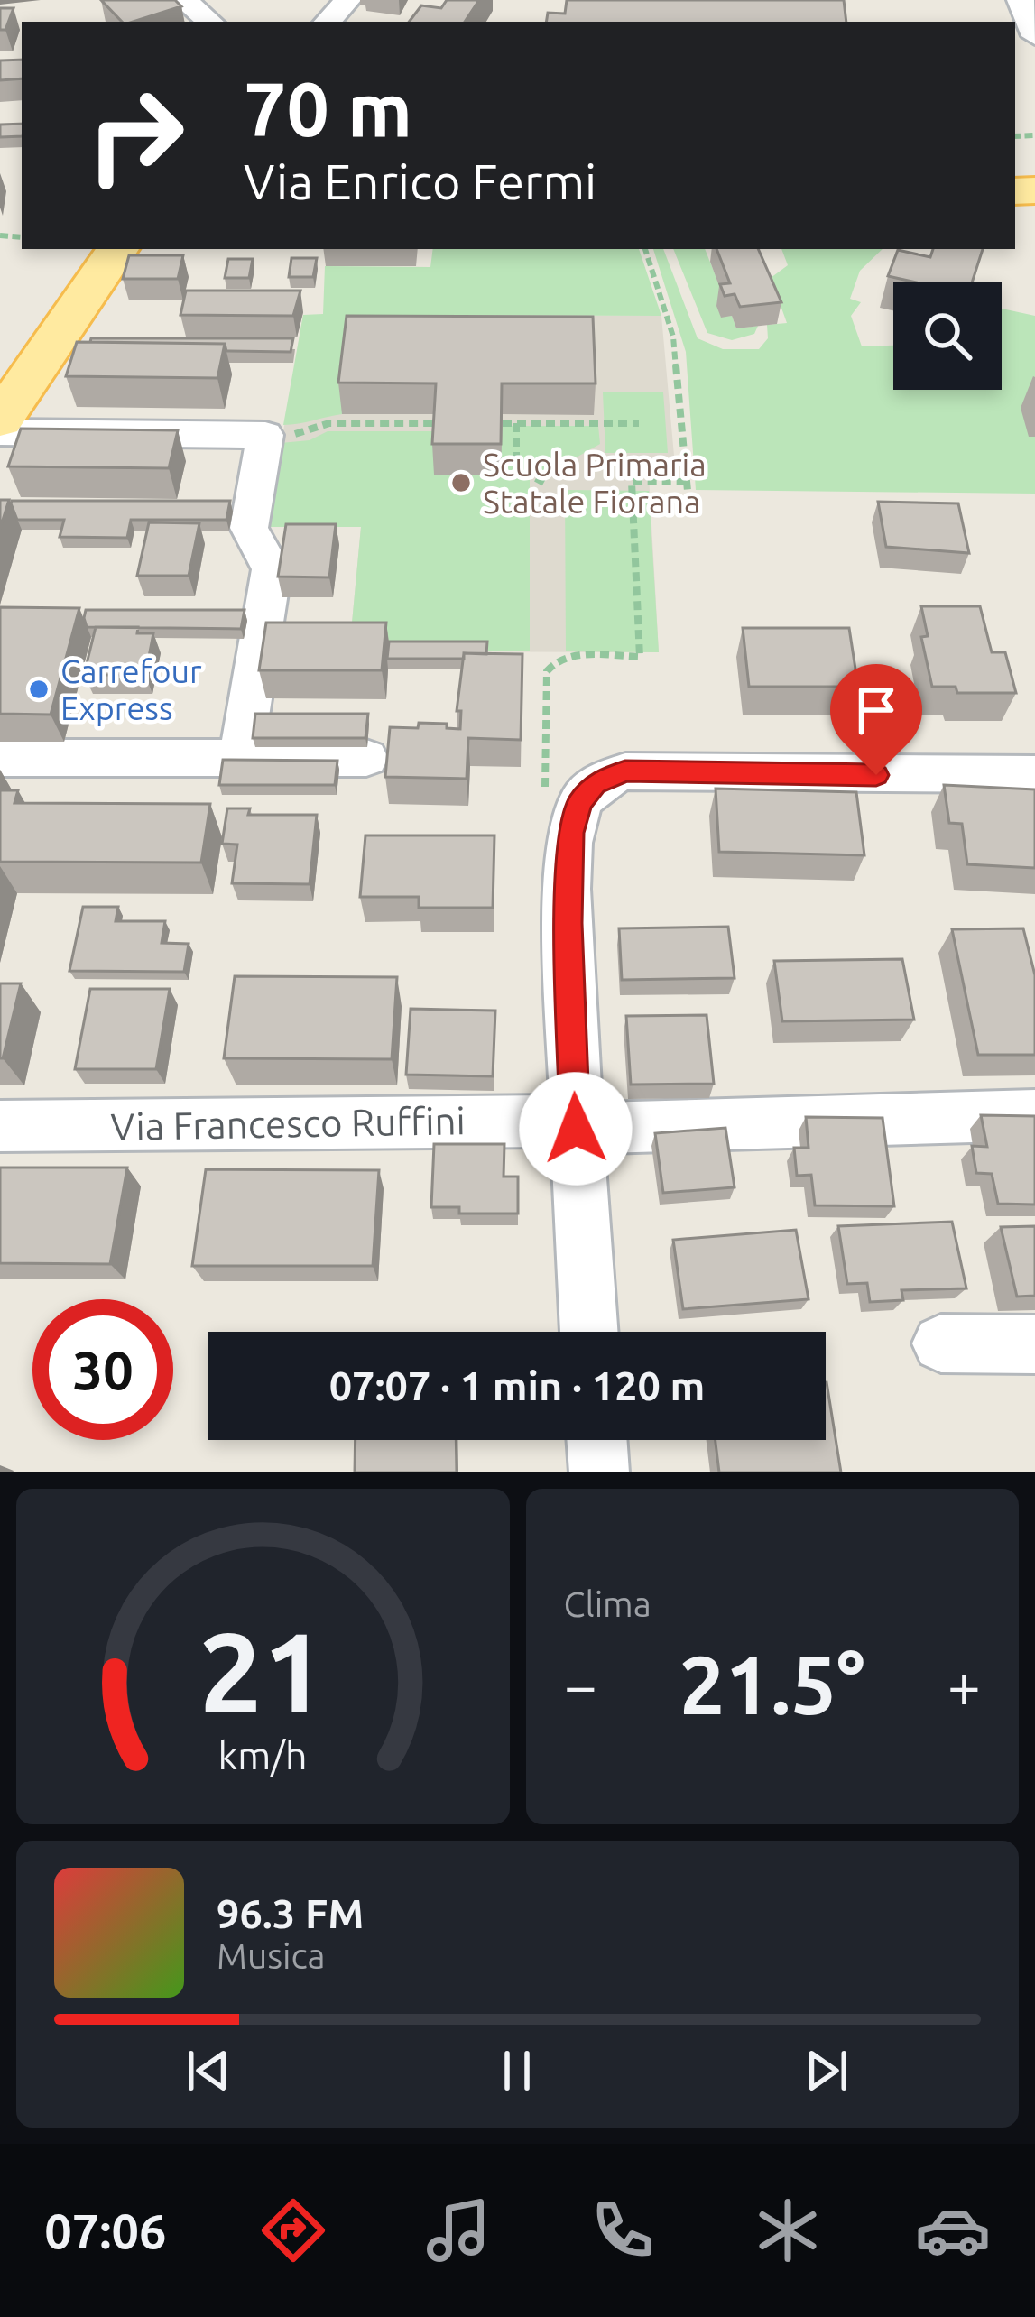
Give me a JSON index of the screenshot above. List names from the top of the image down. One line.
{"streets":{"street":["Via Francesco Ruffini"]},"places":["Scuola Primaria Statale Fiorana","Carrefour Express"],"page":{"turn":["70 m","Via Enrico Fermi"],"limit":"30","trip":"07:07 · 1 min · 120 m","tile":"Clima","heat":["−","21.5°","+"],"song":["96.3 FM","Musica"],"tabs":"07:06","gauge":["21","km/h"]}}
